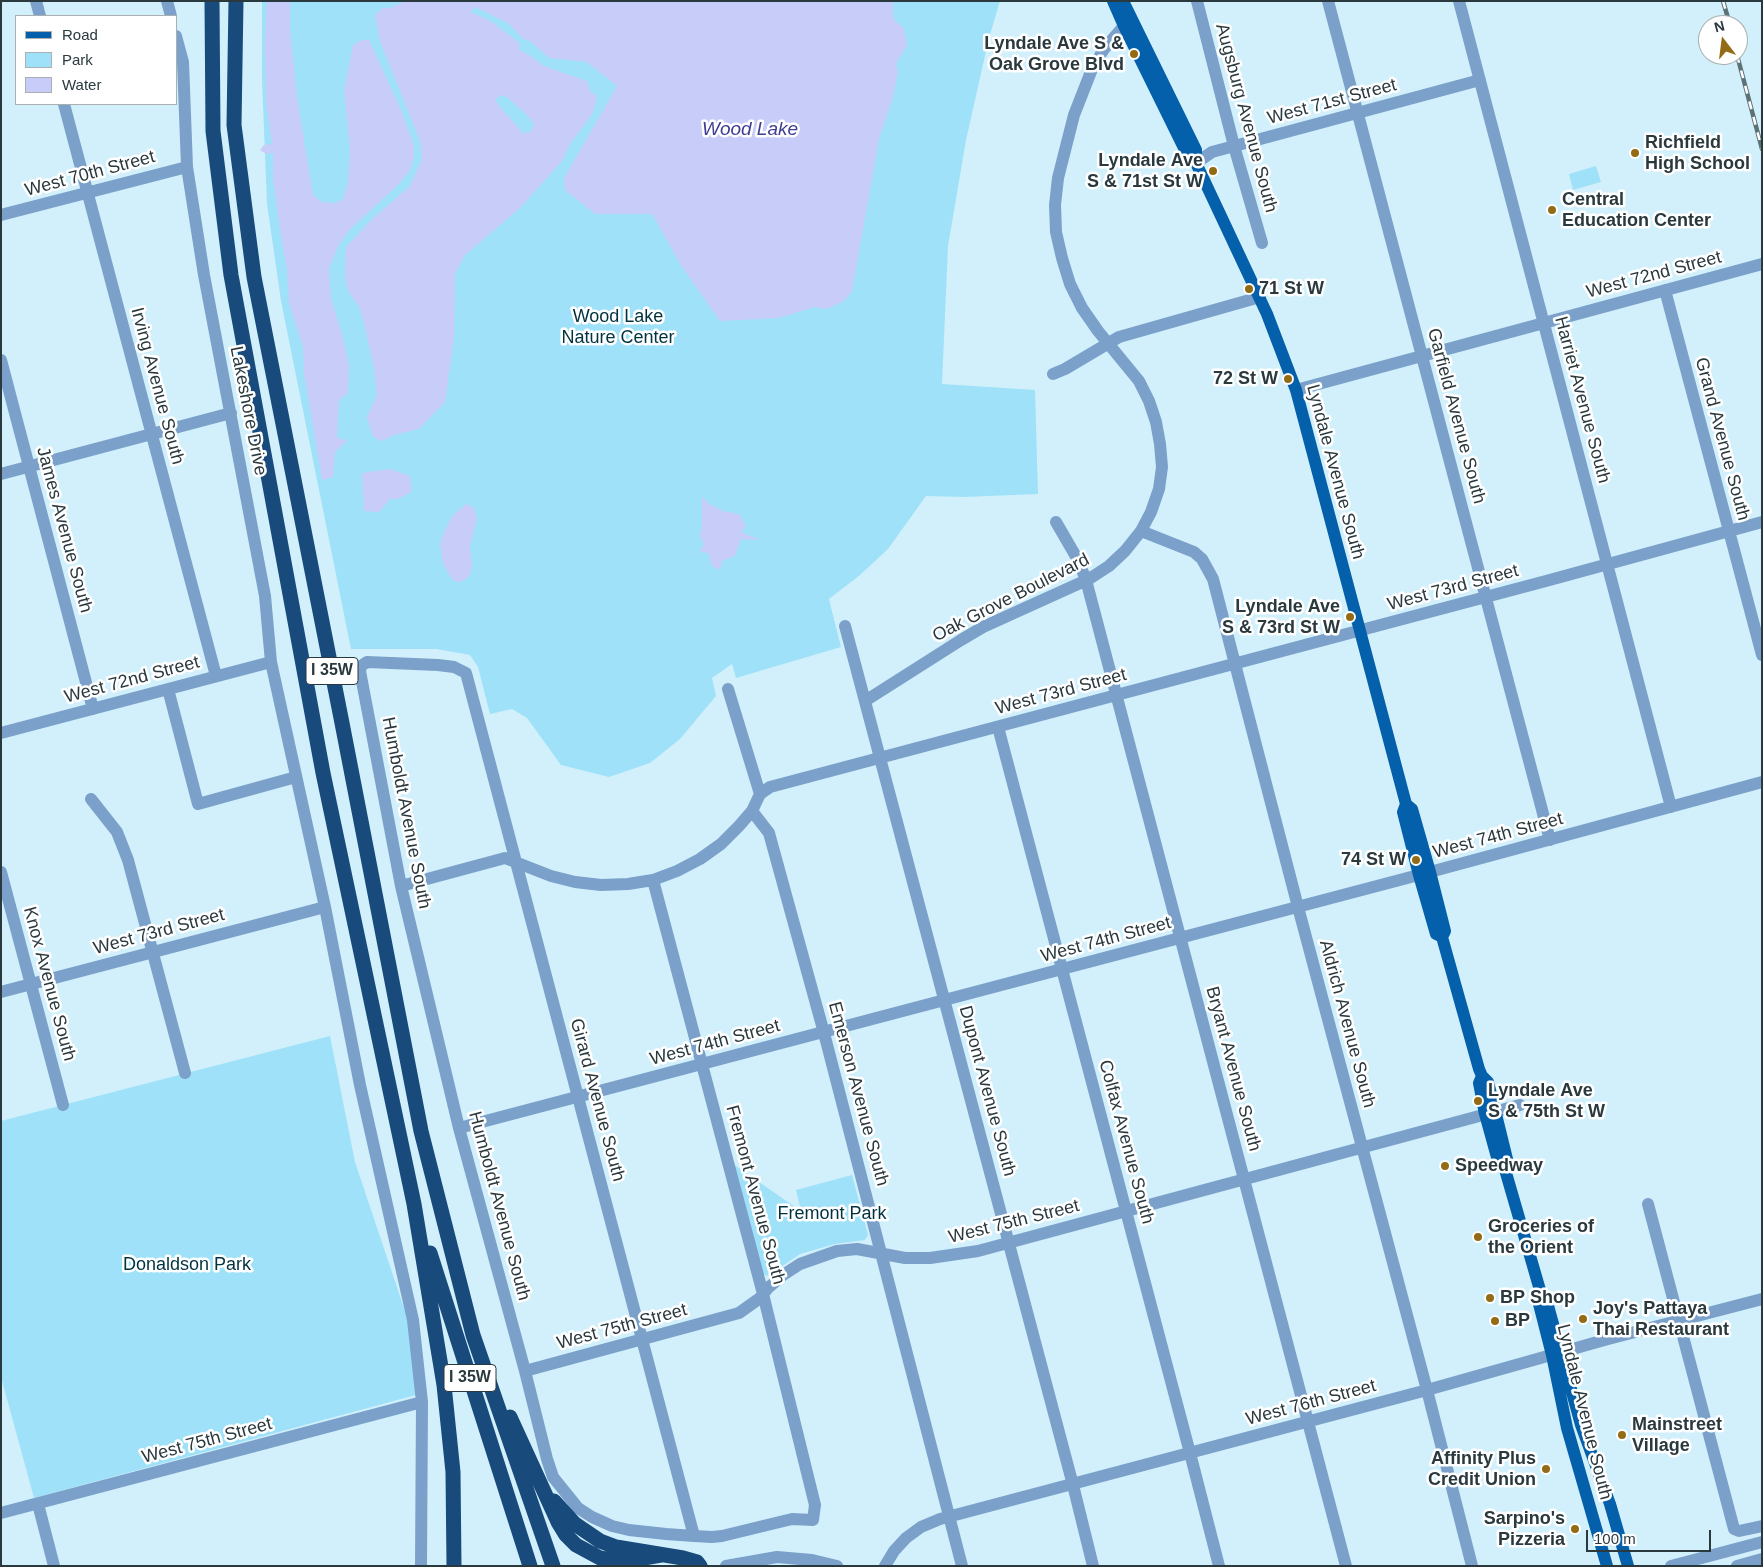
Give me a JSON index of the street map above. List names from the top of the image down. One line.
{"streets":{"highway":["I 35W"],"main road":["Lyndale Avenue South"],"street":["West 71st Street","Augsburg Avenue South","West 70th Street","West 72nd Street","Irving Avenue South","Harriet Avenue South","Lakeshore Drive","Garfield Avenue South","Grand Avenue South","James Avenue South","West 73rd Street","Oak Grove Boulevard","Humboldt Avenue South","West 74th Street","Knox Avenue South","Aldrich Avenue South","Bryant Avenue South","Dupont Avenue South","Emerson Avenue South","Girard Avenue South","Colfax Avenue South","Fremont Avenue South","West 75th Street","West 76th Street"]},"crossings":[["West 71st Street","Augsburg Avenue South"],["West 71st Street","Harriet Avenue South"],["West 71st Street","Garfield Avenue South"],["West 71st Street","Lyndale Avenue South"],["West 70th Street","Irving Avenue South"],["West 70th Street","Lakeshore Drive"],["West 72nd Street","Irving Avenue South"],["West 72nd Street","Harriet Avenue South"],["West 72nd Street","Lakeshore Drive"],["West 72nd Street","Garfield Avenue South"],["West 72nd Street","Grand Avenue South"],["West 72nd Street","Lyndale Avenue South"],["West 72nd Street","James Avenue South"],["Harriet Avenue South","West 73rd Street"],["Harriet Avenue South","West 74th Street"],["Garfield Avenue South","West 73rd Street"],["Garfield Avenue South","West 74th Street"],["Grand Avenue South","West 73rd Street"],["Lyndale Avenue South","West 73rd Street"],["Lyndale Avenue South","Oak Grove Boulevard"],["Lyndale Avenue South","West 74th Street"],["Lyndale Avenue South","West 75th Street"],["Lyndale Avenue South","West 76th Street"],["West 73rd Street","Knox Avenue South"],["West 73rd Street","Aldrich Avenue South"],["West 73rd Street","Bryant Avenue South"],["West 73rd Street","Dupont Avenue South"],["West 73rd Street","Colfax Avenue South"],["Oak Grove Boulevard","Aldrich Avenue South"],["Oak Grove Boulevard","Bryant Avenue South"],["Oak Grove Boulevard","Dupont Avenue South"],["Humboldt Avenue South","West 74th Street"],["Humboldt Avenue South","Girard Avenue South"],["Humboldt Avenue South","Fremont Avenue South"],["Humboldt Avenue South","West 75th Street"],["West 74th Street","Aldrich Avenue South"],["West 74th Street","Bryant Avenue South"],["West 74th Street","Dupont Avenue South"],["West 74th Street","Emerson Avenue South"],["West 74th Street","Girard Avenue South"],["West 74th Street","Colfax Avenue South"],["West 74th Street","Fremont Avenue South"],["Aldrich Avenue South","West 75th Street"],["Aldrich Avenue South","West 76th Street"],["Bryant Avenue South","West 75th Street"],["Bryant Avenue South","West 76th Street"],["Dupont Avenue South","West 75th Street"],["Dupont Avenue South","West 76th Street"],["Emerson Avenue South","West 75th Street"],["Emerson Avenue South","West 76th Street"],["Girard Avenue South","West 75th Street"],["Colfax Avenue South","West 75th Street"],["Colfax Avenue South","West 76th Street"],["Fremont Avenue South","West 75th Street"]],"water":["Wood Lake"],"parks":["Wood Lake Nature Center","Fremont Park","Donaldson Park"],"places":["Lyndale Ave S & Oak Grove Blvd","Richfield High School","Lyndale Ave S & 71st St W","Central Education Center","71 St W","72 St W","Lyndale Ave S & 73rd St W","74 St W","Lyndale Ave S & 75th St W","Speedway","Groceries of the Orient","BP Shop","Joy's Pattaya Thai Restaurant","BP","Mainstreet Village","Affinity Plus Credit Union","Sarpino's Pizzeria"],"legend":["Road","Park","Water"],"scale_bar":"100 m","north":"top"}
